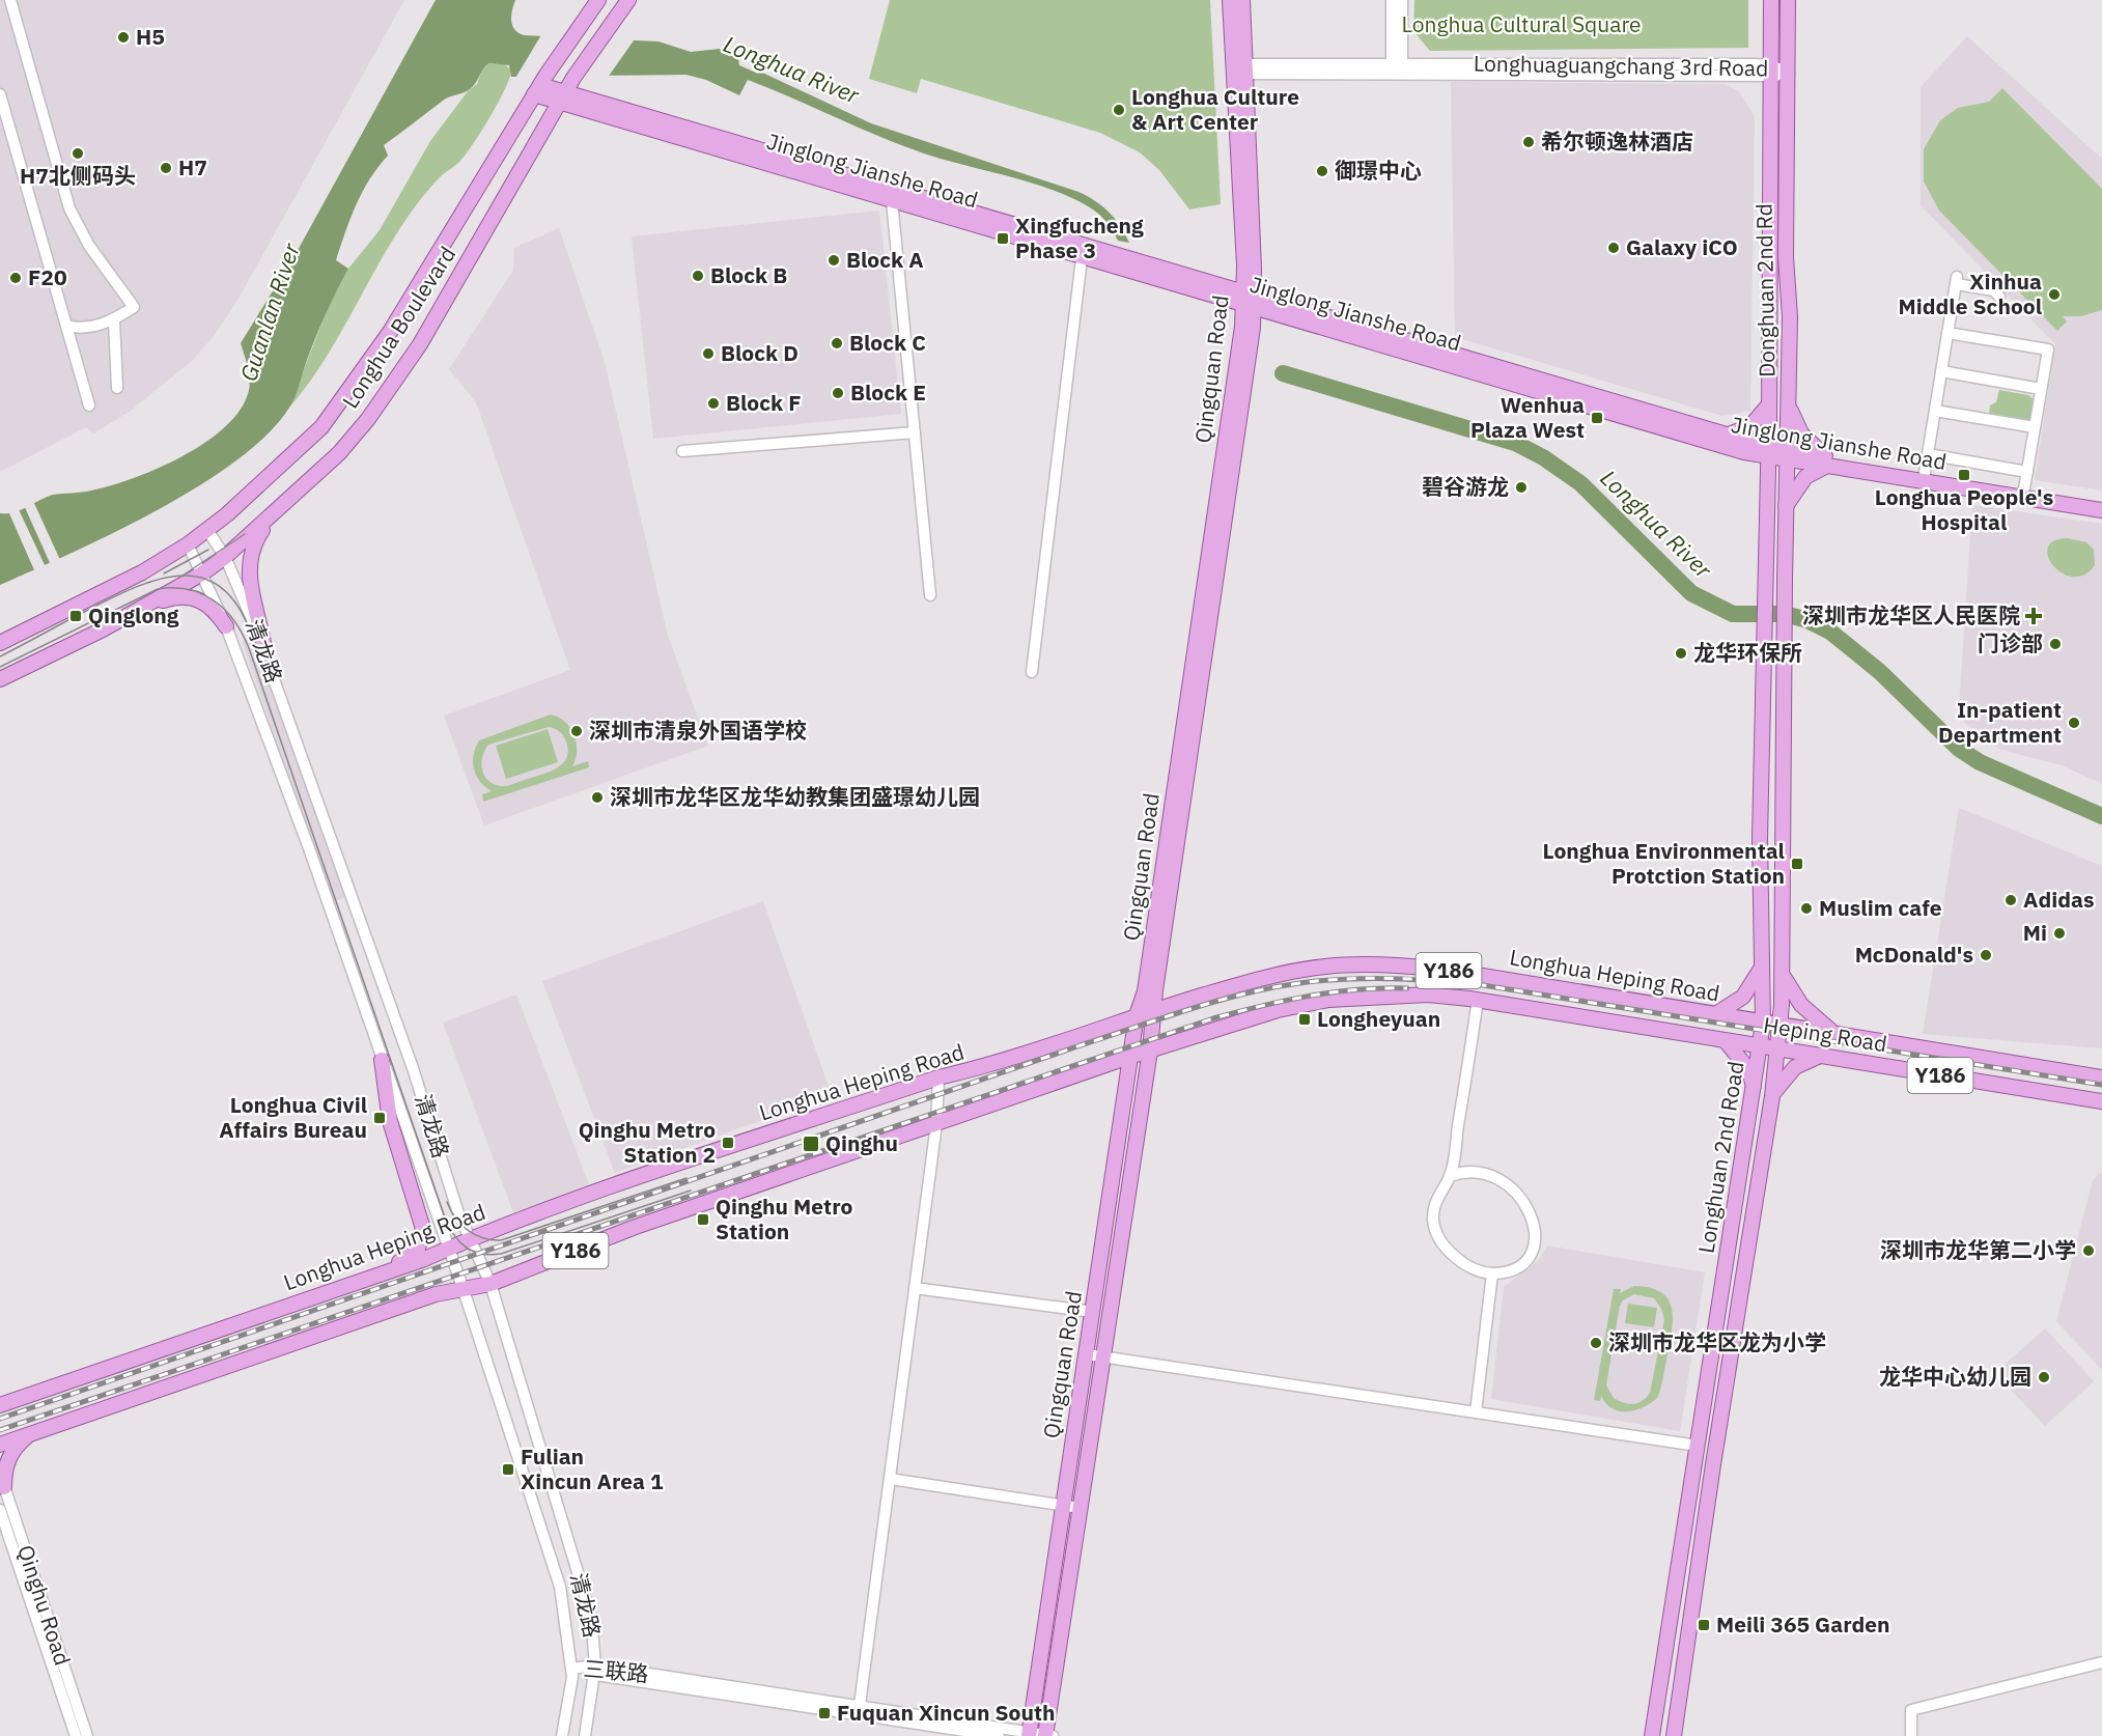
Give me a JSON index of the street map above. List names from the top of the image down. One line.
{"streets":{"main road":["Jinglong Jianshe Road","Donghuan 2nd Rd","Longhua Boulevard","Qingquan Road","Y186","Longhua Heping Road","Heping Road","Longhuan 2nd Road"],"street":["Longhuaguangchang 3rd Road","清龙路","Qinghu Road","三联路"]},"crossings":[["Longhuaguangchang 3rd Road","Donghuan 2nd Rd"],["Longhuaguangchang 3rd Road","Qingquan Road"],["Jinglong Jianshe Road","Donghuan 2nd Rd"],["Jinglong Jianshe Road","Longhua Boulevard"],["Jinglong Jianshe Road","Qingquan Road"],["Donghuan 2nd Rd","Longhuan 2nd Road"],["Longhua Boulevard","清龙路"],["Qingquan Road","Longhua Heping Road"],["Qingquan Road","三联路"],["清龙路","Longhua Heping Road"],["清龙路","三联路"],["Longhua Heping Road","Heping Road"],["Longhua Heping Road","Longhuan 2nd Road"],["Heping Road","Longhuan 2nd Road"]],"water":["Longhua River","Guanlan River"],"parks":["Longhua Cultural Square"],"places":{"other":["H5","Longhua Culture & Art Center","希尔顿逸林酒店","H7北侧码头","H7","御璟中心","Galaxy iCO","Block A","Block B","F20","Xinhua Middle School","Block C","Block D","Block E","Block F","碧谷游龙","门诊部","龙华环保所","In-patient Department","深圳市清泉外国语学校","深圳市龙华区龙华幼教集团盛璟幼儿园","Adidas","Muslim cafe","Mi","McDonald's","深圳市龙华第二小学","深圳市龙华区龙为小学","龙华中心幼儿园"],"transit":["Xingfucheng Phase 3","Wenhua Plaza West","Longhua People's Hospital","Qinglong","Longhua Environmental Protction Station","Longheyuan","Longhua Civil Affairs Bureau","Qinghu Metro Station 2","Qinghu","Qinghu Metro Station","Fulian Xincun Area 1","Meili 365 Garden","Fuquan Xincun South"],"health":["深圳市龙华区人民医院"]}}
